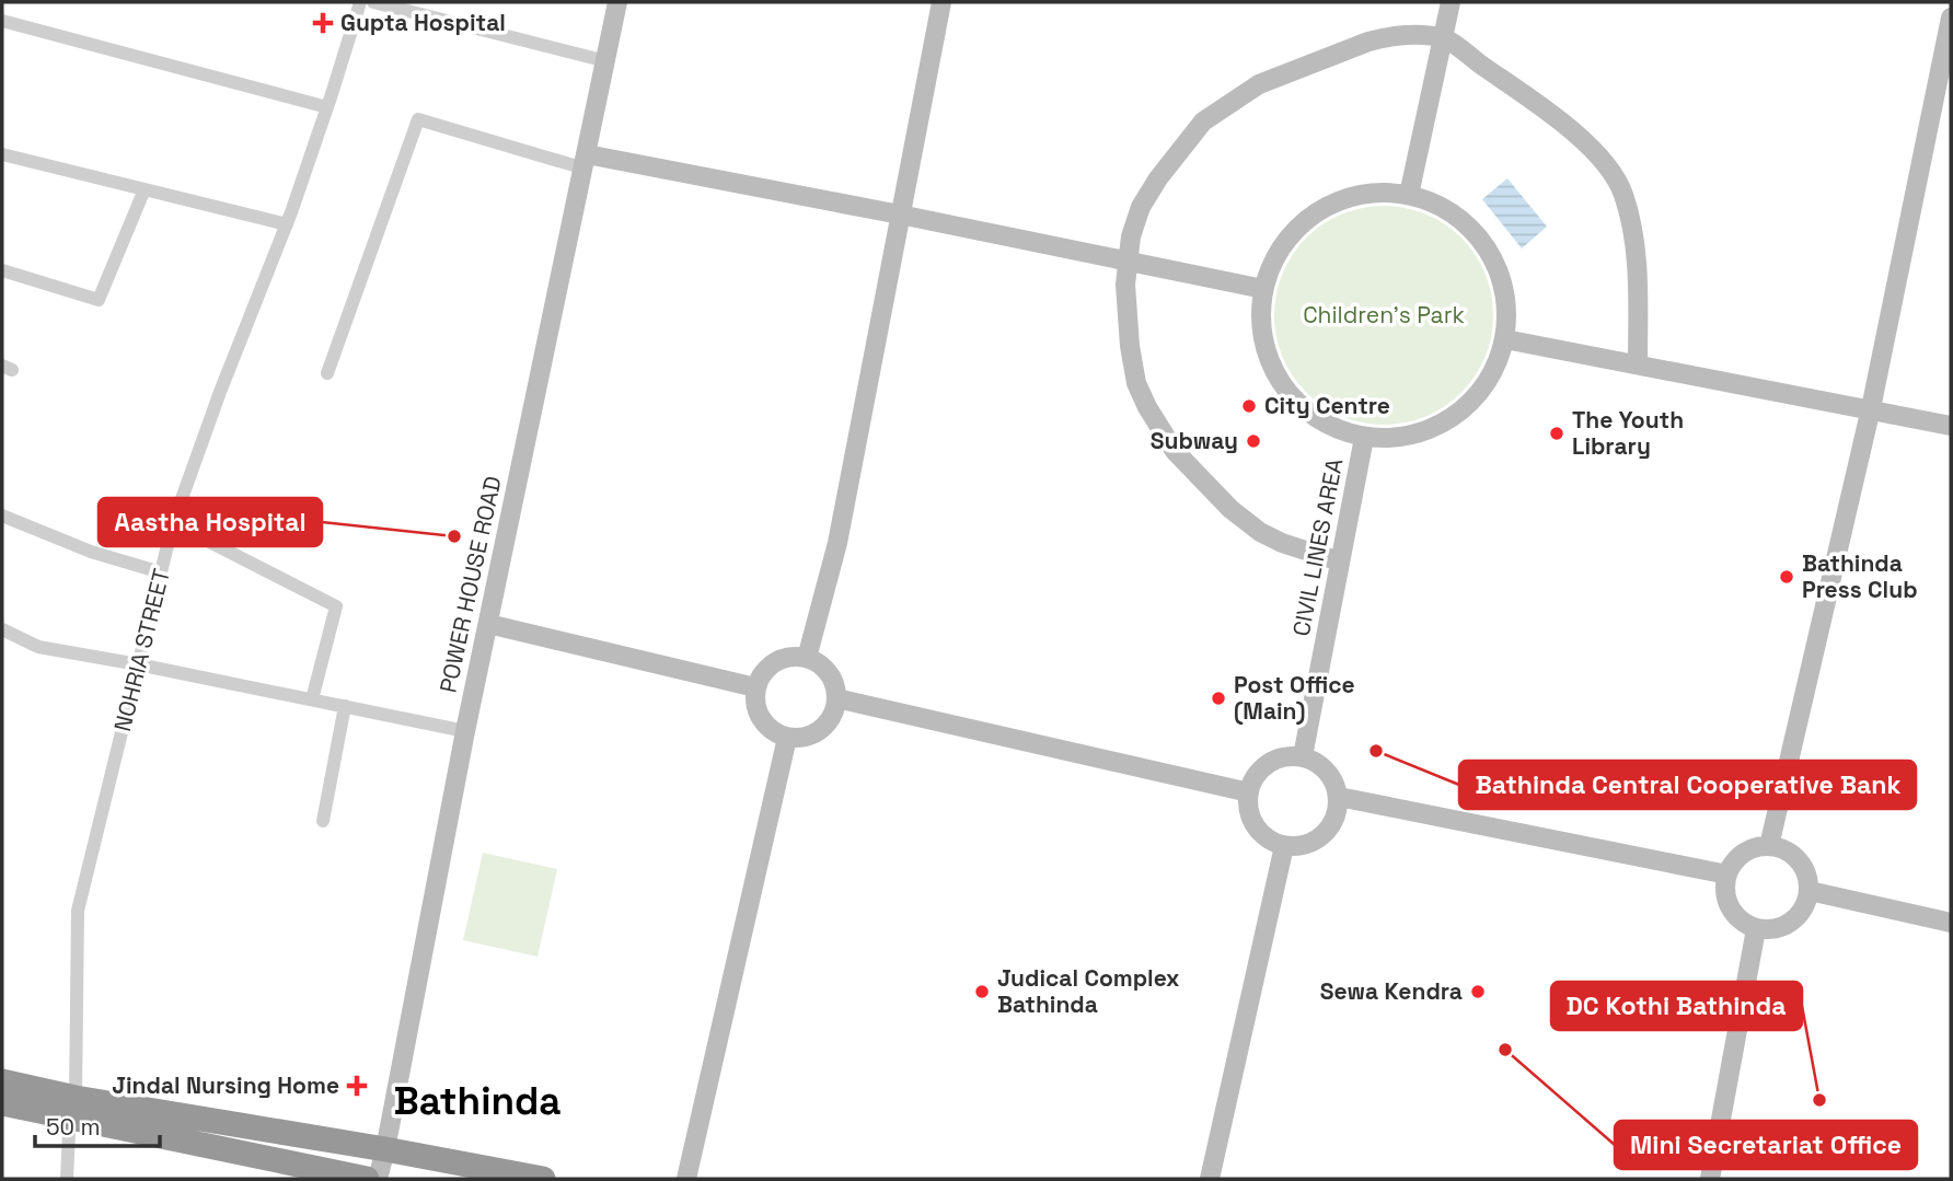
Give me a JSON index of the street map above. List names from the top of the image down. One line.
{"streets":{"street":["CIVIL LINES AREA","POWER HOUSE ROAD","NOHRIA STREET"]},"districts":["Bathinda"],"parks":["Children's Park"],"places":{"health":["Gupta Hospital","Jindal Nursing Home"],"other":["City Centre","The Youth Library","Subway","Aastha Hospital","Bathinda Press Club","Post Office (Main)","Bathinda Central Cooperative Bank","Judical Complex Bathinda","Sewa Kendra","Mini Secretariat Office","DC Kothi Bathinda"]},"scale_bar":"50 m"}
